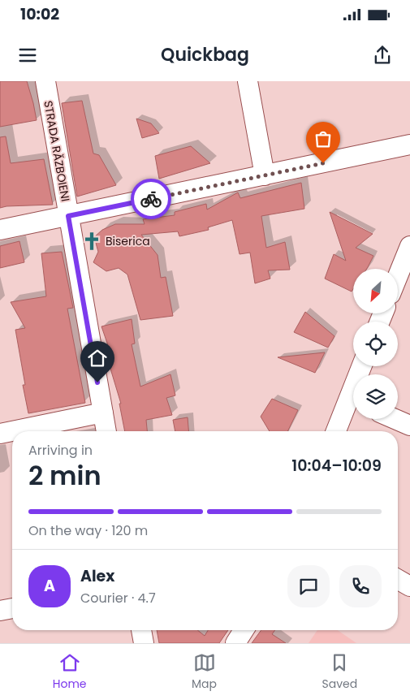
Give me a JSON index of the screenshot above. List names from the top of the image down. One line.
{"streets":{"street":["STRADA RĂZBOIENI"]},"places":{"church":["Biserica"]},"north":"bottom left","page":{"status":"10:02","header":"Quickbag","heading":["2 min","Arriving in","10:04–10:09"],"panel":["Alex","Courier · 4.7"],"bar":"On the way · 120 m","round":"A","tabs":["Home","Map","Saved"]}}
